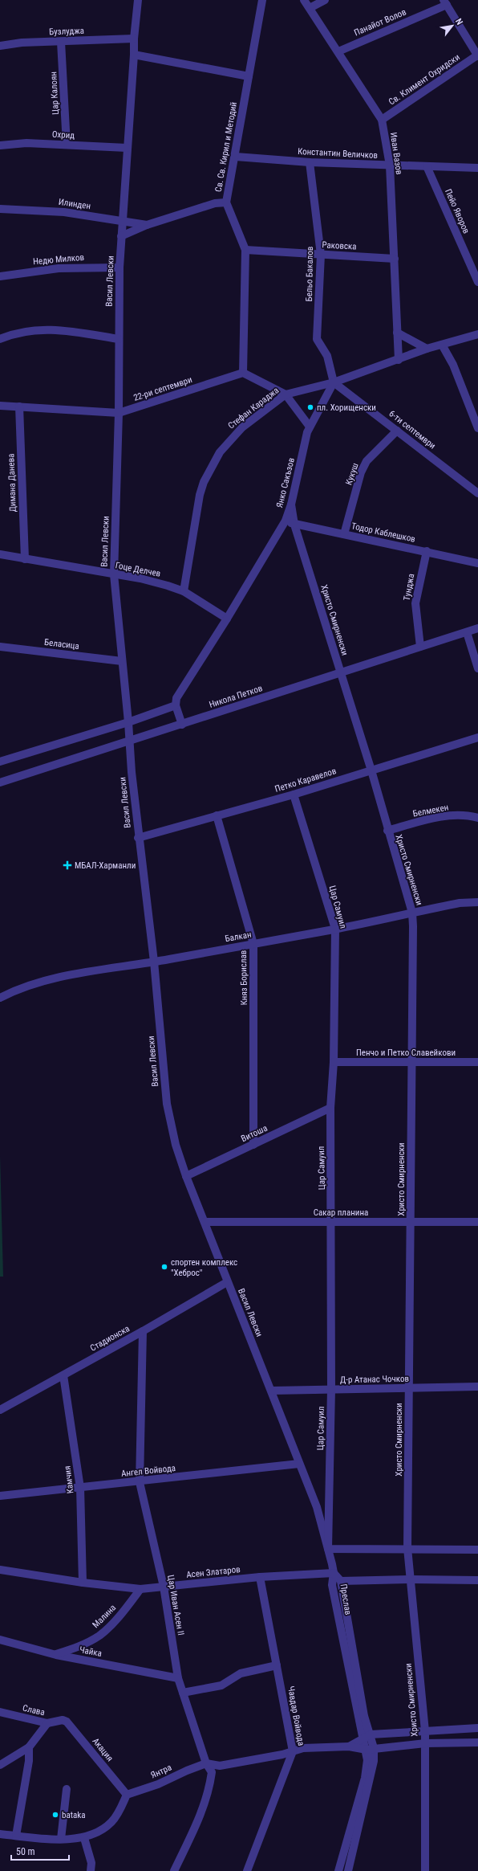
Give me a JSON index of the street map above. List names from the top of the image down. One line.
{"streets":{"street":["Панайот Волов","Бузлуджа","Св. Климент Охридски","Цар Калоян","Охрид","Св. Св. Кирил и Методий","Константин Величков","Иван Вазов","Илинден","Пейо Яворов","Раковска","Недю Милков","Бельо Бакалов","Васил Левски","22-ри септември","Стефан Караджа","6-ти септември","Кукуш","Димана Данева","Янко Сакъзов","Тодор Каблешков","Гоце Делчев","Тунджа","Христо Смирненски","Беласица","Никола Петков","Петко Каравелов","Белмекен","Цар Самуил","Балкан","Княз Борислав","Пенчо и Петко Славейкови","Витоша","Сакар планина","Стадионска","Д-р Атанас Чочков","Ангел Войвода","Камчия","Асен Златаров","Преслав","Цар Иван Асен II","Малина","Чайка","Слава","Чавдар Войвода","Акация","Янтра"]},"crossings":[["Панайот Волов","Иван Вазов"],["Бузлуджа","Цар Калоян"],["Бузлуджа","Васил Левски"],["Св. Климент Охридски","Иван Вазов"],["Цар Калоян","Охрид"],["Охрид","Васил Левски"],["Св. Св. Кирил и Методий","Константин Величков"],["Св. Св. Кирил и Методий","Илинден"],["Св. Св. Кирил и Методий","Раковска"],["Св. Св. Кирил и Методий","22-ри септември"],["Константин Величков","Иван Вазов"],["Константин Величков","Пейо Яворов"],["Константин Величков","Бельо Бакалов"],["Иван Вазов","Раковска"],["Илинден","Васил Левски"],["Раковска","Бельо Бакалов"],["Недю Милков","Васил Левски"],["Бельо Бакалов","Стефан Караджа"],["Бельо Бакалов","6-ти септември"],["Бельо Бакалов","Янко Сакъзов"],["Васил Левски","22-ри септември"],["Васил Левски","Гоце Делчев"],["Васил Левски","Беласица"],["Васил Левски","Никола Петков"],["Васил Левски","Петко Каравелов"],["Васил Левски","Цар Самуил"],["Васил Левски","Балкан"],["Васил Левски","Витоша"],["Васил Левски","Сакар планина"],["Васил Левски","Стадионска"],["Васил Левски","Д-р Атанас Чочков"],["Васил Левски","Ангел Войвода"],["Васил Левски","Асен Златаров"],["Васил Левски","Преслав"],["22-ри септември","Димана Данева"],["Стефан Караджа","6-ти септември"],["Стефан Караджа","Янко Сакъзов"],["Стефан Караджа","Гоце Делчев"],["6-ти септември","Кукуш"],["6-ти септември","Янко Сакъзов"],["Кукуш","Тодор Каблешков"],["Димана Данева","Гоце Делчев"],["Янко Сакъзов","Тодор Каблешков"],["Янко Сакъзов","Гоце Делчев"],["Янко Сакъзов","Христо Смирненски"],["Тодор Каблешков","Тунджа"],["Тодор Каблешков","Христо Смирненски"],["Тунджа","Никола Петков"],["Христо Смирненски","Никола Петков"],["Христо Смирненски","Петко Каравелов"],["Христо Смирненски","Белмекен"],["Христо Смирненски","Балкан"],["Христо Смирненски","Пенчо и Петко Славейкови"],["Христо Смирненски","Сакар планина"],["Христо Смирненски","Д-р Атанас Чочков"],["Петко Каравелов","Цар Самуил"],["Петко Каравелов","Княз Борислав"],["Цар Самуил","Балкан"],["Цар Самуил","Пенчо и Петко Славейкови"],["Цар Самуил","Витоша"],["Цар Самуил","Сакар планина"],["Цар Самуил","Д-р Атанас Чочков"],["Балкан","Княз Борислав"],["Княз Борислав","Витоша"],["Стадионска","Камчия"],["Стадионска","Цар Иван Асен II"],["Ангел Войвода","Камчия"],["Ангел Войвода","Цар Иван Асен II"],["Камчия","Асен Златаров"],["Асен Златаров","Преслав"],["Асен Златаров","Цар Иван Асен II"],["Асен Златаров","Малина"],["Асен Златаров","Чавдар Войвода"],["Цар Иван Асен II","Чайка"],["Цар Иван Асен II","Янтра"],["Малина","Чайка"],["Слава","Акация"],["Чавдар Войвода","Янтра"],["Акация","Янтра"]],"places":{"other":["пл. Хорищенски","спортен комплекс \"Хеброс\"","bataka"],"health":["МБАЛ-Харманли"]},"scale_bar":"50 m","north":"top right"}
